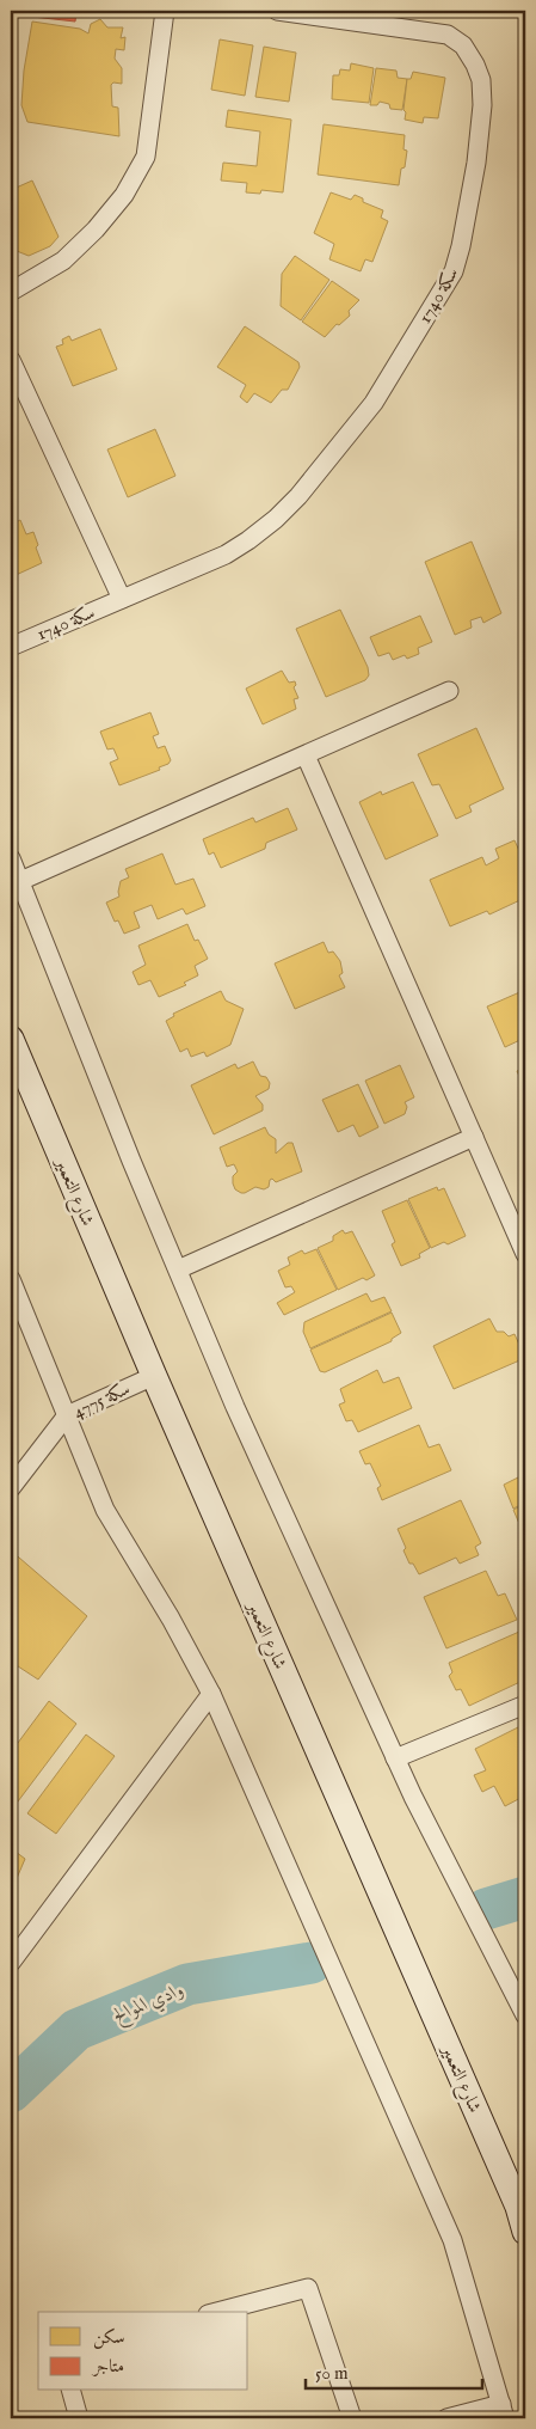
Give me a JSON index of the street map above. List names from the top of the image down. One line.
{"streets":{"main road":["شارع التعمير"],"street":["سكة 1740","سكة 4775"]},"crossings":[["شارع التعمير","سكة 4775"]],"water":["وادي الموالح"],"legend":["سكن","متاجر"],"scale_bar":"50 m"}
